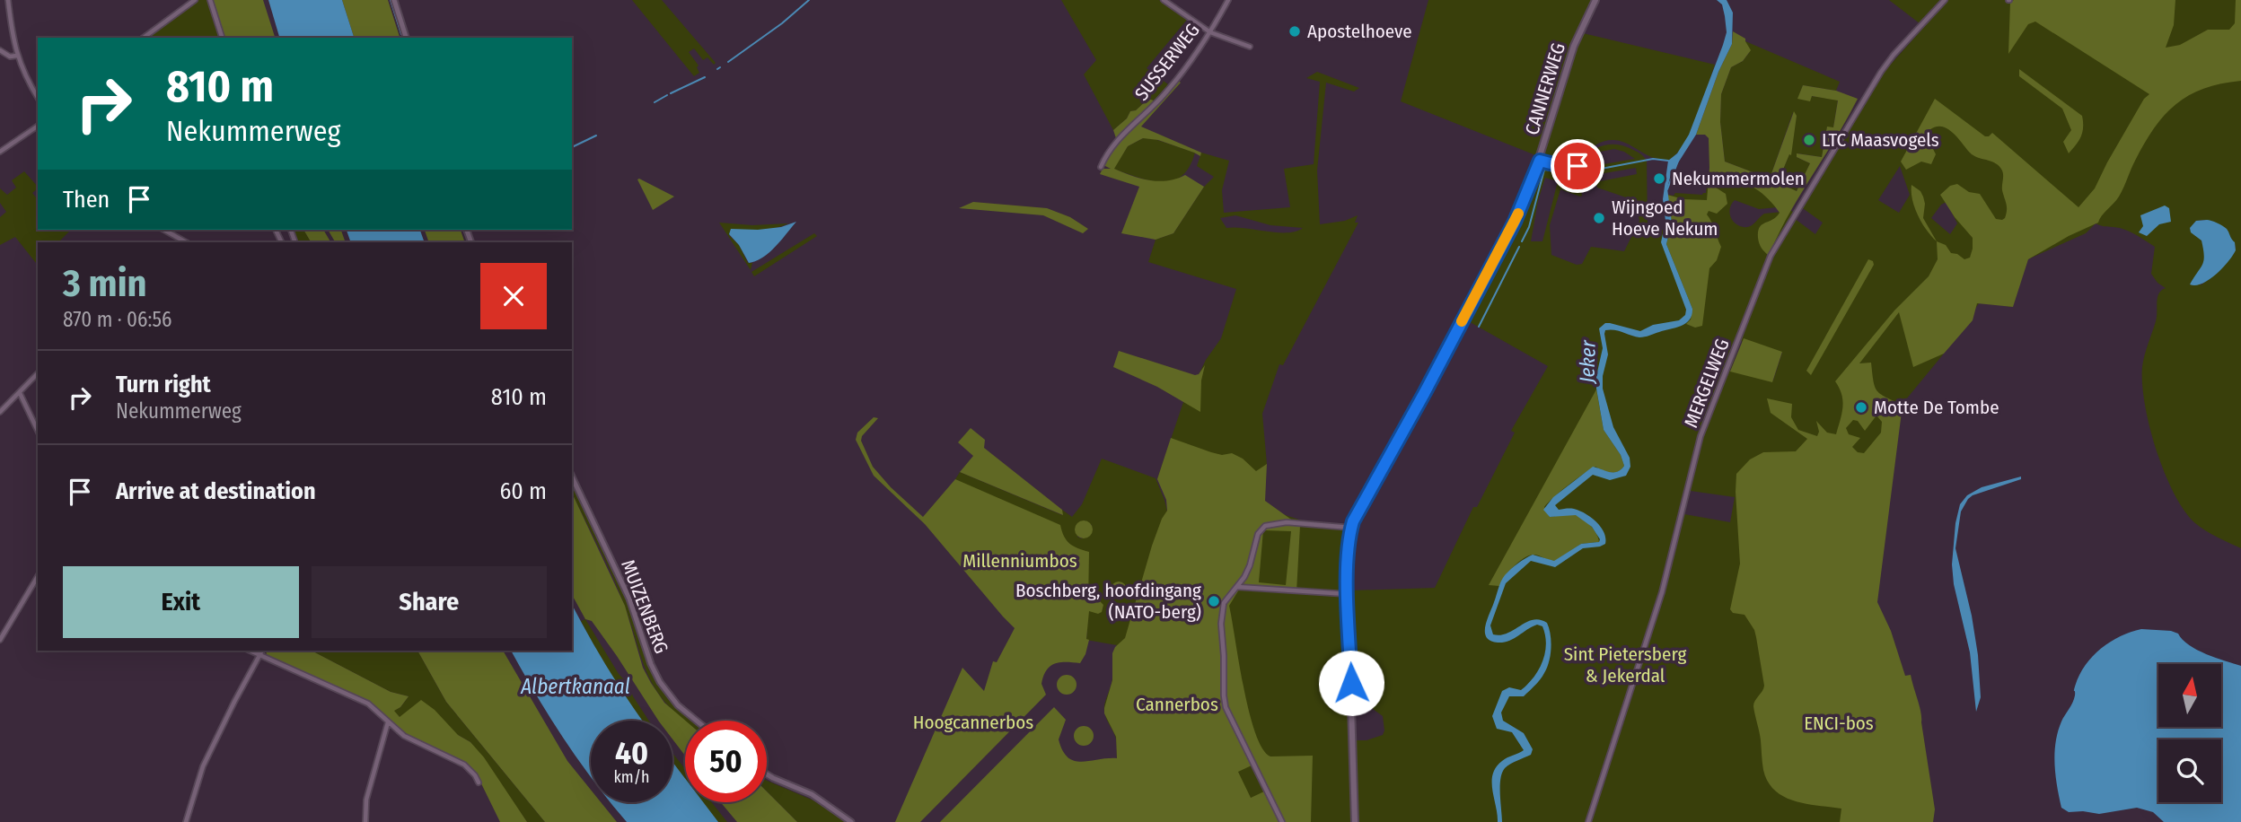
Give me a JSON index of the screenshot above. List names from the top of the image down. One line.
{"streets":{"main road":["CANNERWEG"],"street":["SUSSERWEG","MERGELWEG","MUIZENBERG"]},"water":["Jeker","Albertkanaal"],"parks":["Millenniumbos","Sint Pietersberg & Jekerdal","Cannerbos","Hoogcannerbos","ENCI-bos"],"places":["Apostelhoeve","LTC Maasvogels","Nekummermolen","Wijngoed Hoeve Nekum","Motte De Tombe","Boschberg, hoofdingang (NATO-berg)"],"north":"top","page":{"turn":["810 m","Nekummerweg"],"then":"Then","heading":["3 min","870 m · 06:56"],"list":[{"name":"Turn right","note":"Nekummerweg","value":"810 m"},{"name":"Arrive at destination","value":"60 m"}],"buttons":["Exit","Share"],"speed":"40 km/h","limit":"50"}}
